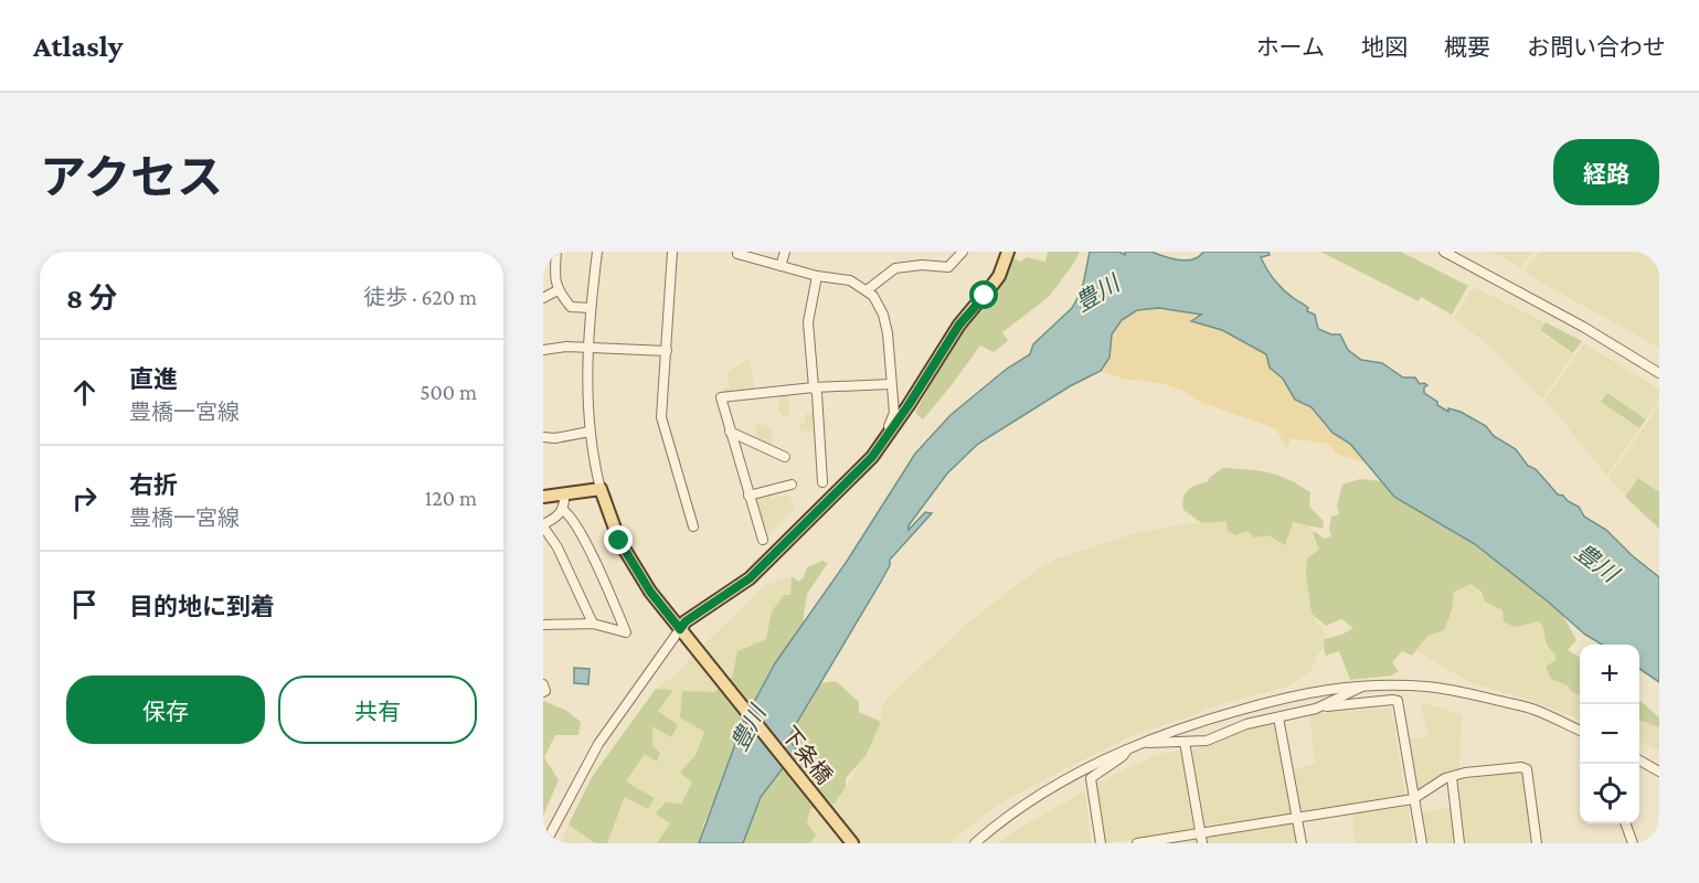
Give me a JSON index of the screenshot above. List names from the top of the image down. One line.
{"streets":{"main road":["下条橋"]},"water":["豊川"],"page":{"header":"Atlasly","nav":["ホーム","地図","概要","お問い合わせ"],"title":"アクセス","buttons":["経路",["保存","共有"]],"heading":["8 分","徒歩 · 620 m"],"list":[["直進","豊橋一宮線","500 m"],["右折","豊橋一宮線","120 m"],"目的地に到着"],"map_buttons":["+","−"]}}
